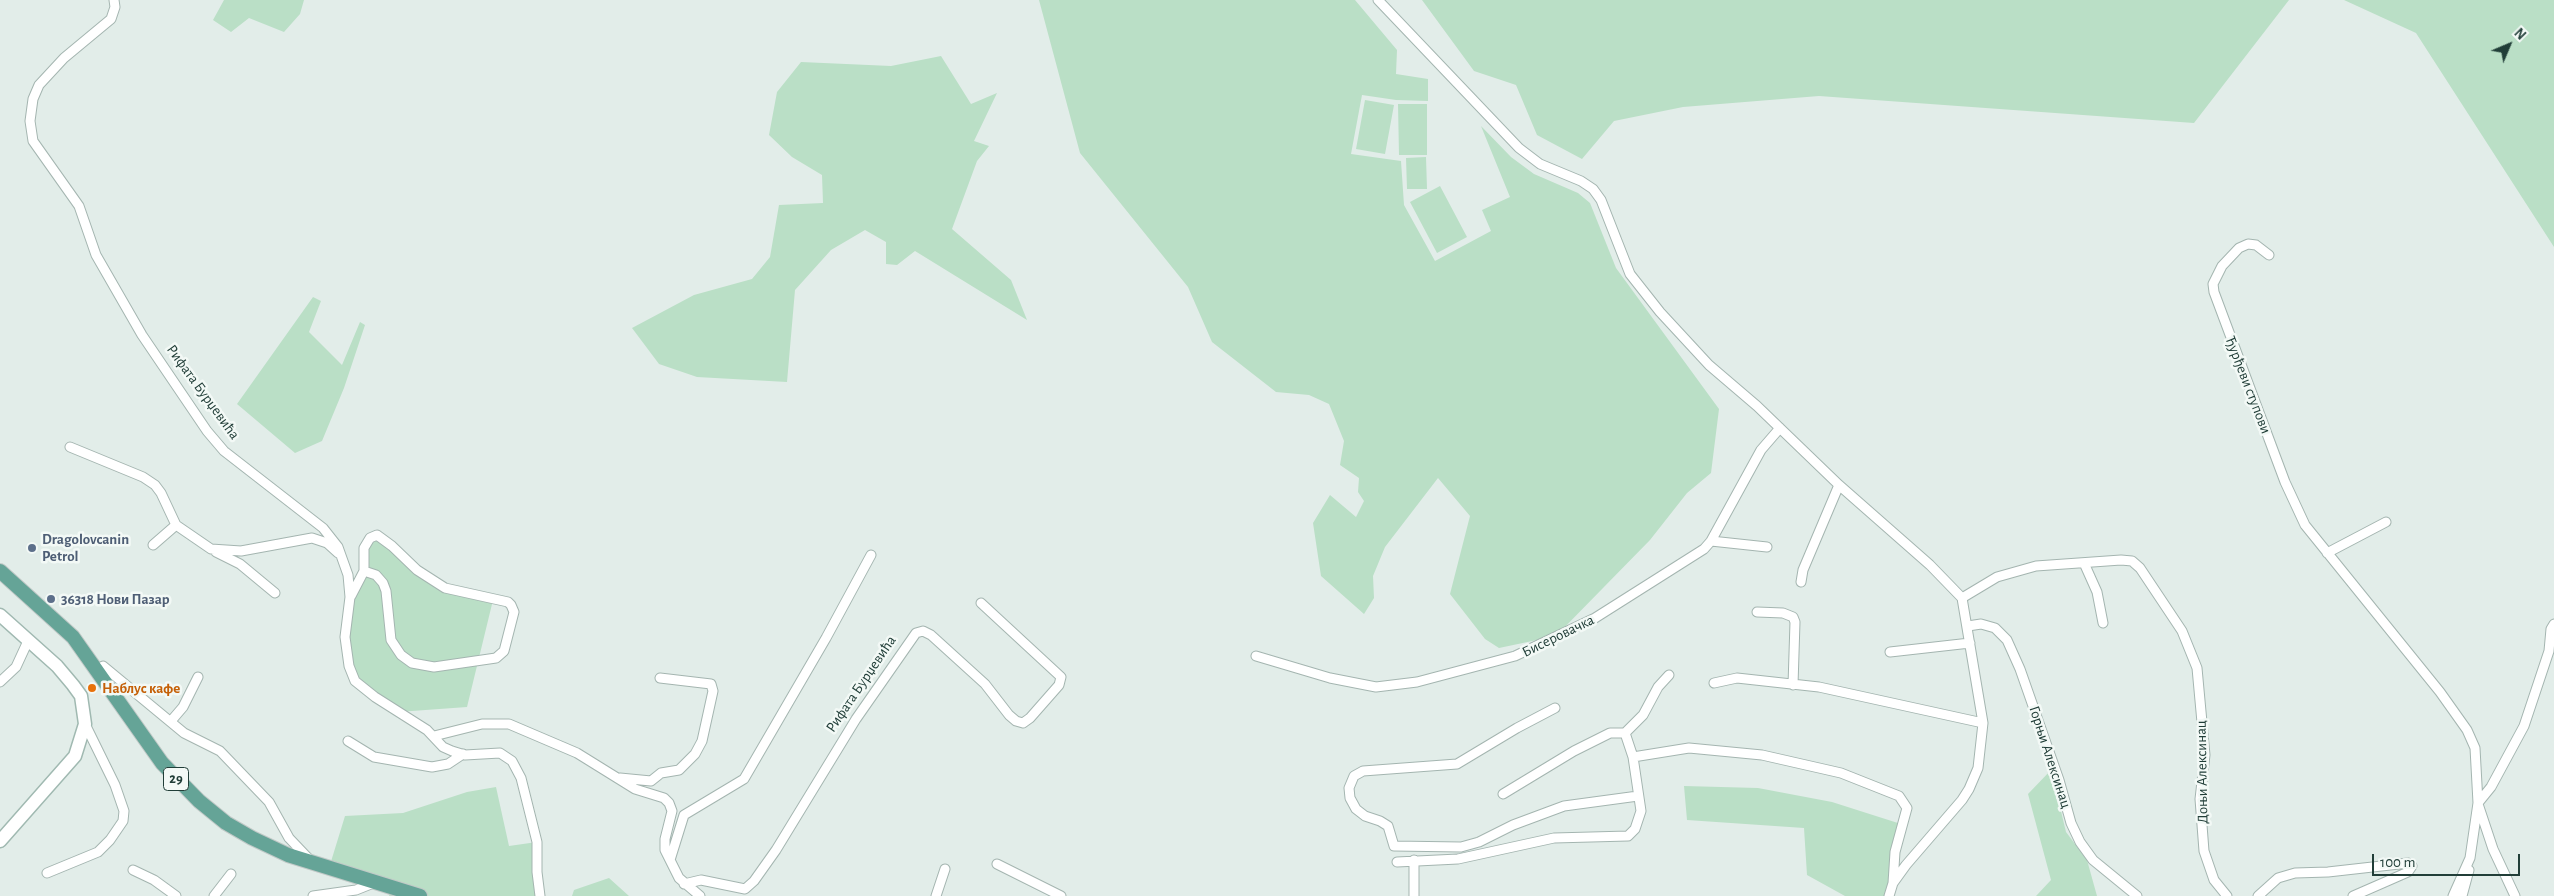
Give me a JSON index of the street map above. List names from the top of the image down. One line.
{"streets":{"main road":["29"],"street":["Ђурђеви ступови","Рифата Бурџевића","Бисеровачка","Горњи Алексинац","Доњи Алексинац"]},"places":["Dragolovcanin Petrol","36318 Нови Пазар","Наблус кафе"],"scale_bar":"100 m","north":"top right"}
